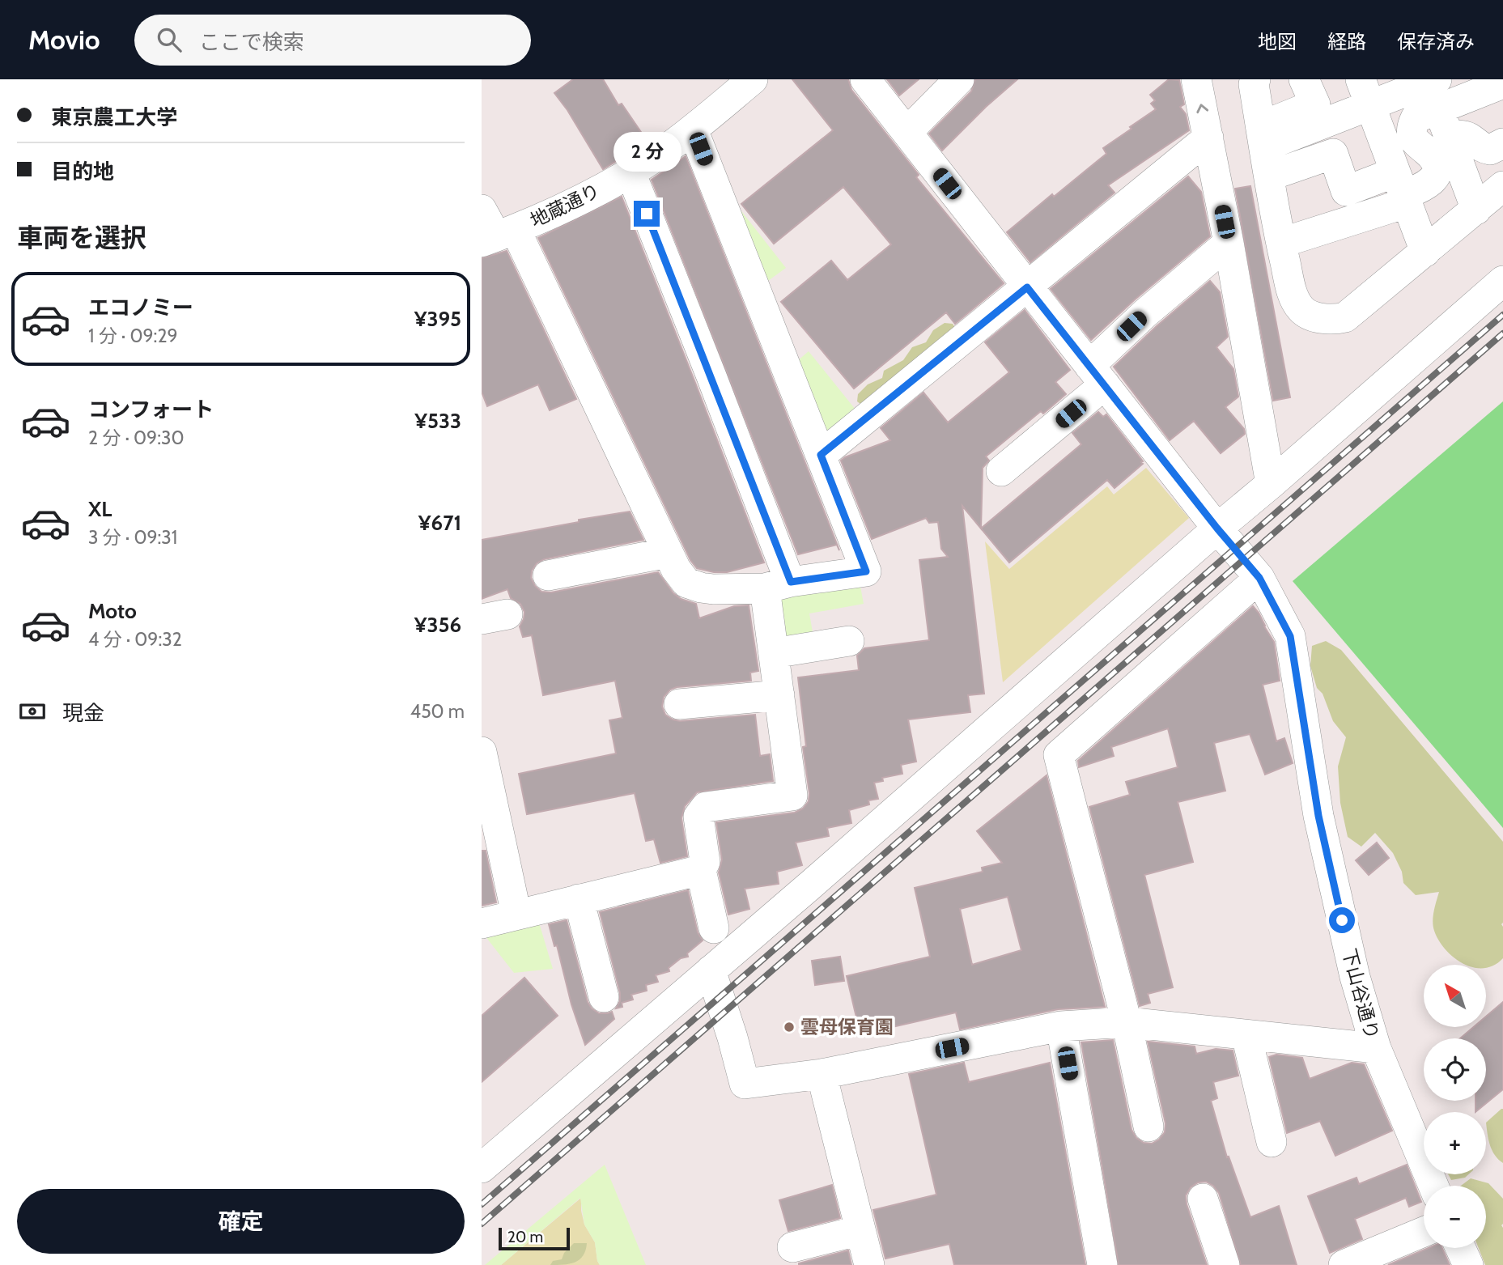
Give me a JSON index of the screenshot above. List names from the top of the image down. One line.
{"streets":{"street":["地蔵通り","下山谷通り"]},"places":["雲母保育園"],"scale_bar":"20 m","north":"top left","page":{"header":"Movio","search":"ここで検索","nav":["地図","経路","保存済み"],"banner":["東京農工大学","目的地"],"bubble":"2 分","heading":"車両を選択","list":[{"name":"エコノミー","note":"1 分 · 09:29","value":"¥395"},{"name":"コンフォート","note":"2 分 · 09:30","value":"¥533"},{"name":"XL","note":"3 分 · 09:31","value":"¥671"},{"name":"Moto","note":"4 分 · 09:32","value":"¥356"}],"pay":["現金","450 m"],"map_buttons":["+","−"],"buttons":"確定","scale":"20 m"}}
